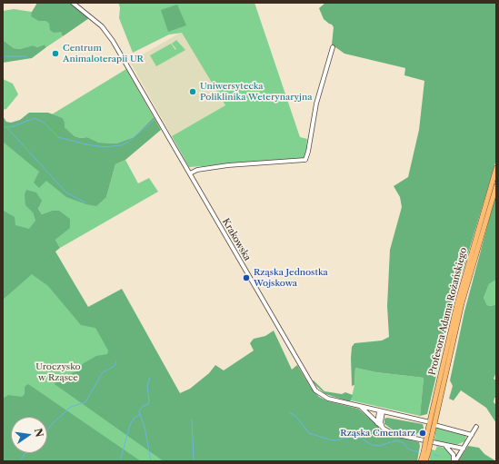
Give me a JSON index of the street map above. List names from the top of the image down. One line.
{"streets":{"main road":["Profesora Adama Rożańskiego"],"street":["Krakowska"]},"crossings":[["Krakowska","Profesora Adama Rożańskiego"]],"parks":["Uroczysko w Rząsce"],"places":["Centrum Animaloterapii UR","Uniwersytecka Poliklinika Weterynaryjna","Rząska Jednostka Wojskowa","Rząska Cmentarz"],"north":"right"}
